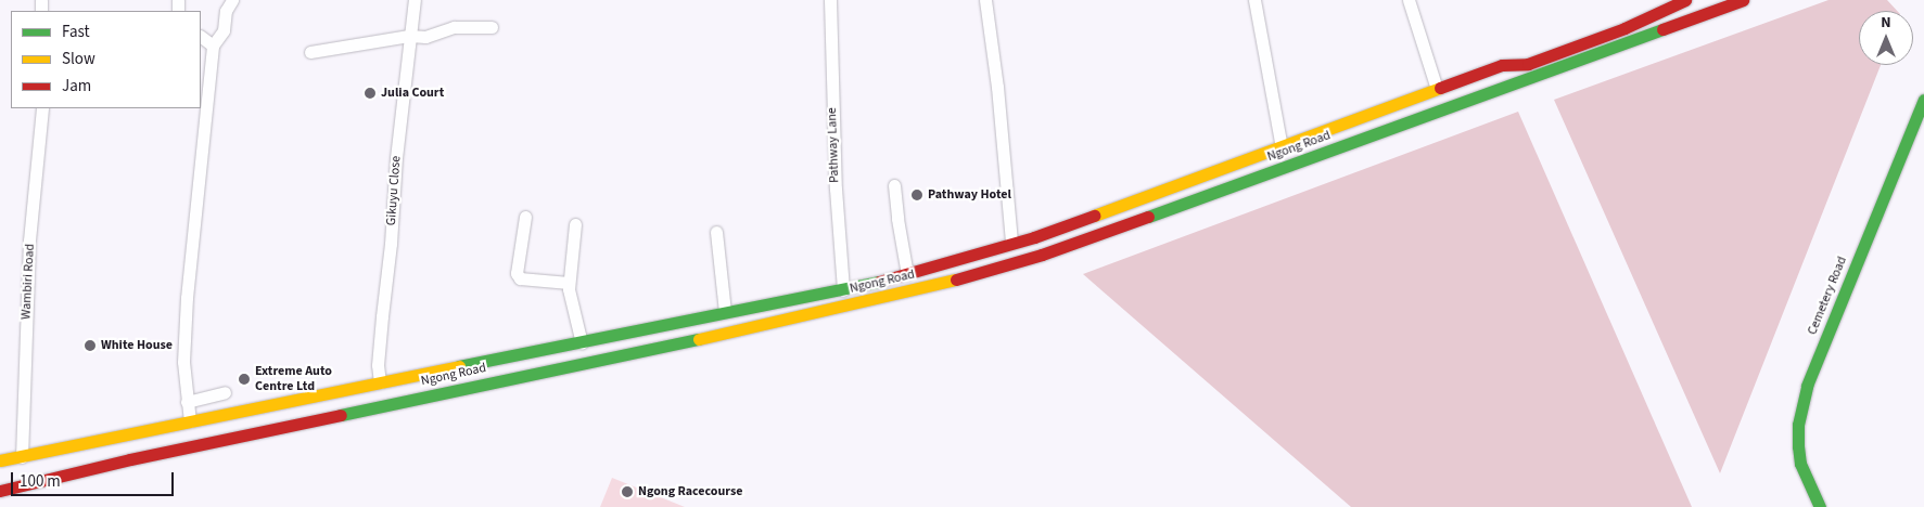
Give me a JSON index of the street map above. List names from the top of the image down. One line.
{"streets":{"main road":["Ngong Road","Cemetery Road"],"street":["Pathway Lane","Gikuyu Close","Wambiri Road"]},"crossings":[["Pathway Lane","Ngong Road"],["Ngong Road","Gikuyu Close"],["Ngong Road","Wambiri Road"]],"places":["Julia Court","Pathway Hotel","White House","Extreme Auto Centre Ltd","Ngong Racecourse"],"legend":["Fast","Slow","Jam"],"scale_bar":"100 m","north":"top"}
